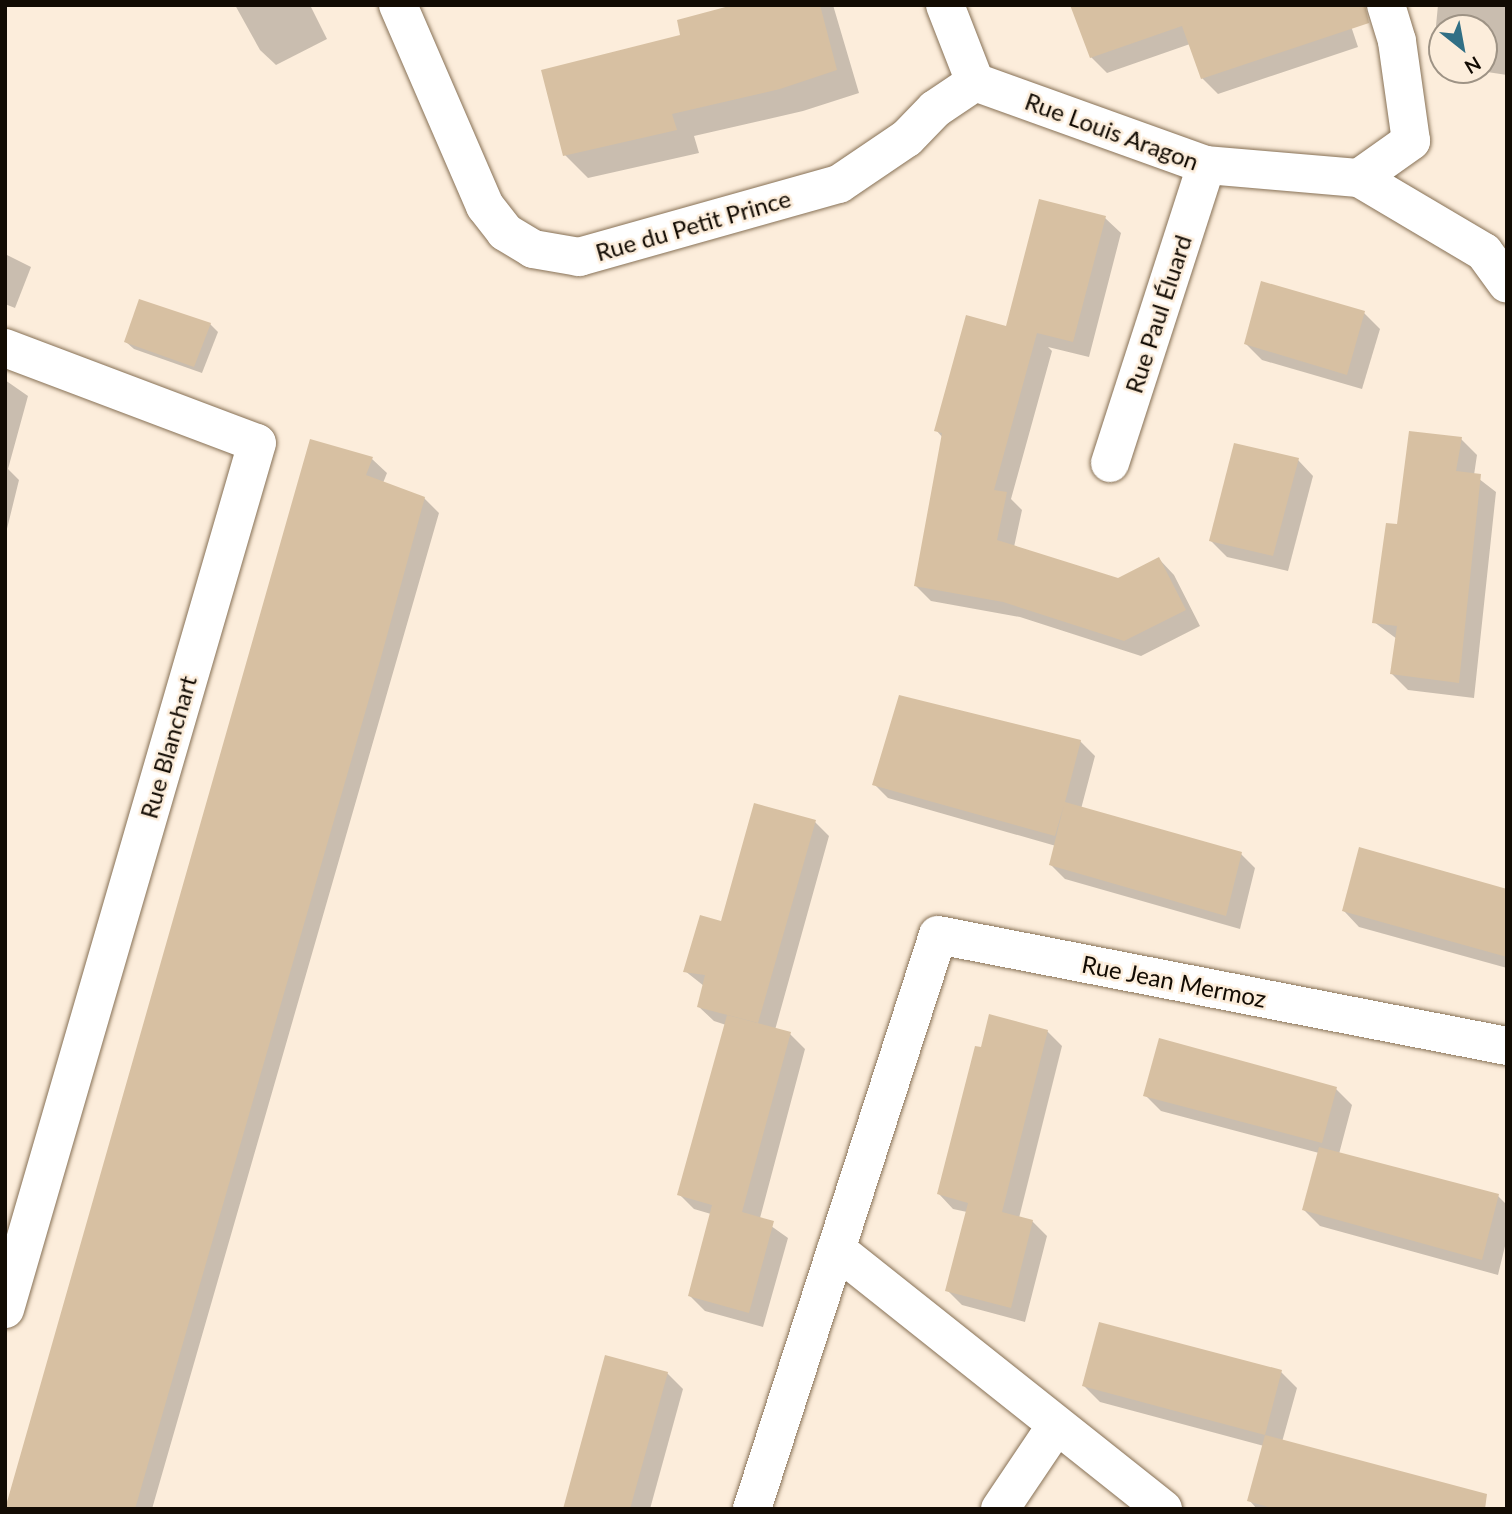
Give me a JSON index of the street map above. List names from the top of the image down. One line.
{"streets":{"street":["Rue Louis Aragon","Rue du Petit Prince","Rue Paul Éluard","Rue Blanchart","Rue Jean Mermoz"]},"crossings":[["Rue Louis Aragon","Rue du Petit Prince"],["Rue Louis Aragon","Rue Paul Éluard"]],"north":"bottom right"}
